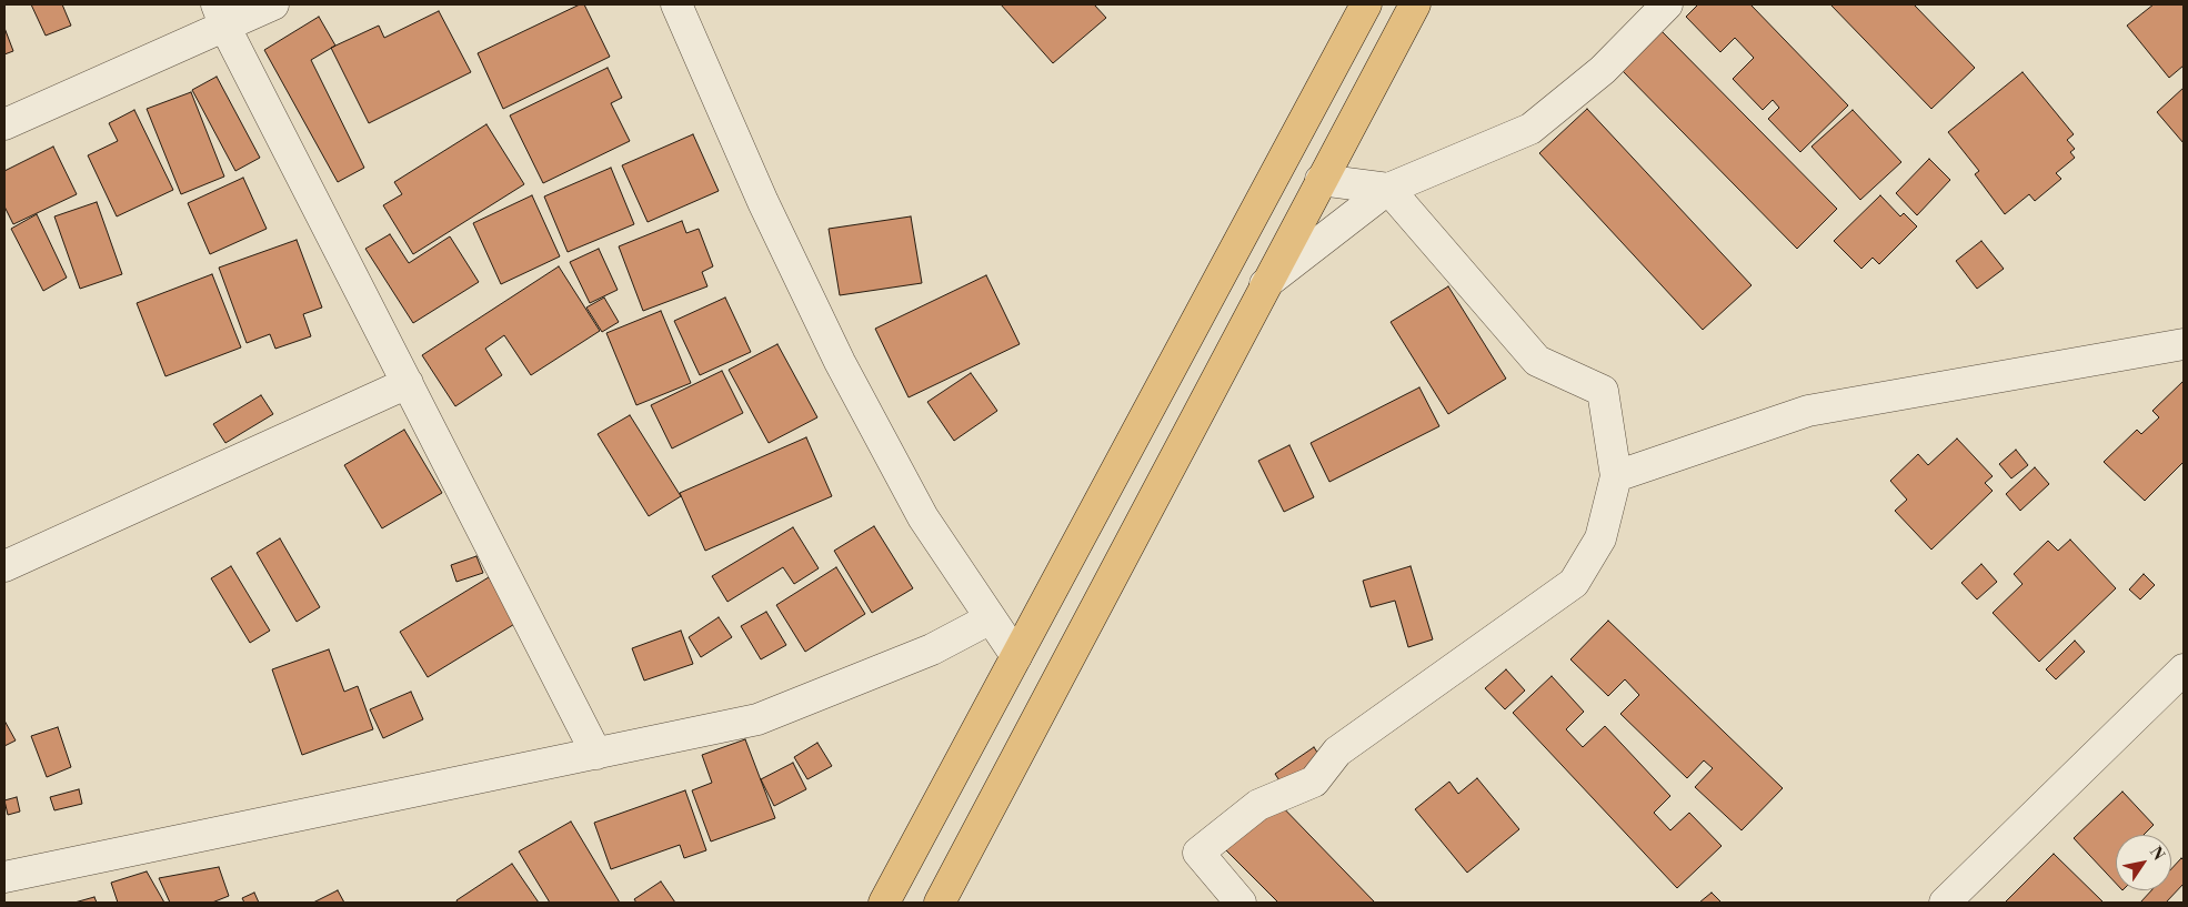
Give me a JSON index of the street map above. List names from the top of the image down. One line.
{"north":"top right"}
